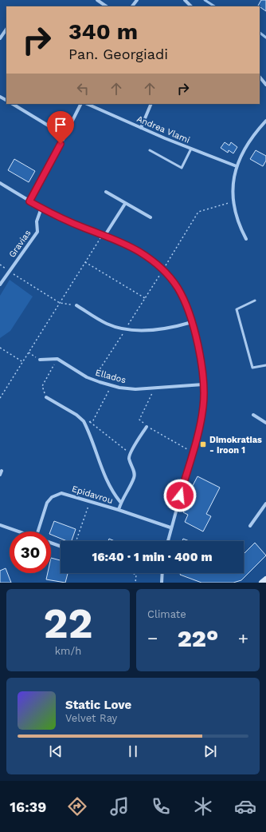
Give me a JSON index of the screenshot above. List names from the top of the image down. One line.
{"streets":{"street":["Andrea Vlami","Gravias","Ellados","Epidavrou"]},"places":{"transit":["Dimokratias - Iroon 1"]},"page":{"turn":["340 m","Pan. Georgiadi"],"limit":"30","trip":"16:40 · 1 min · 400 m","tile":[["22","km/h"],"Climate"],"heat":["−","22°","+"],"song":["Static Love","Velvet Ray"],"tabs":"16:39"}}
